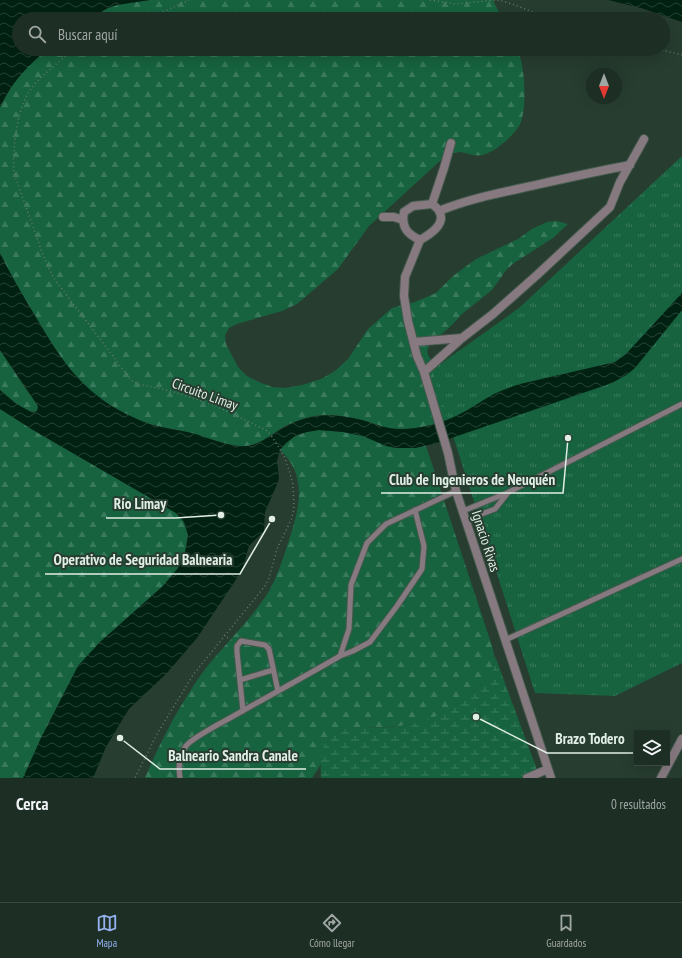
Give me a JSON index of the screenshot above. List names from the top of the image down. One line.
{"streets":{"street":["Ignacio Rivas"],"path":["Circuito Limay"]},"places":["Club de Ingenieros de Neuquén","Río Limay","Operativo de Seguridad Balnearia","Brazo Todero","Balneario Sandra Canale"],"north":"bottom","page":{"search":"Buscar aquí","heading":["Cerca","0 resultados"],"nav":["Mapa","Cómo llegar","Guardados"]}}
